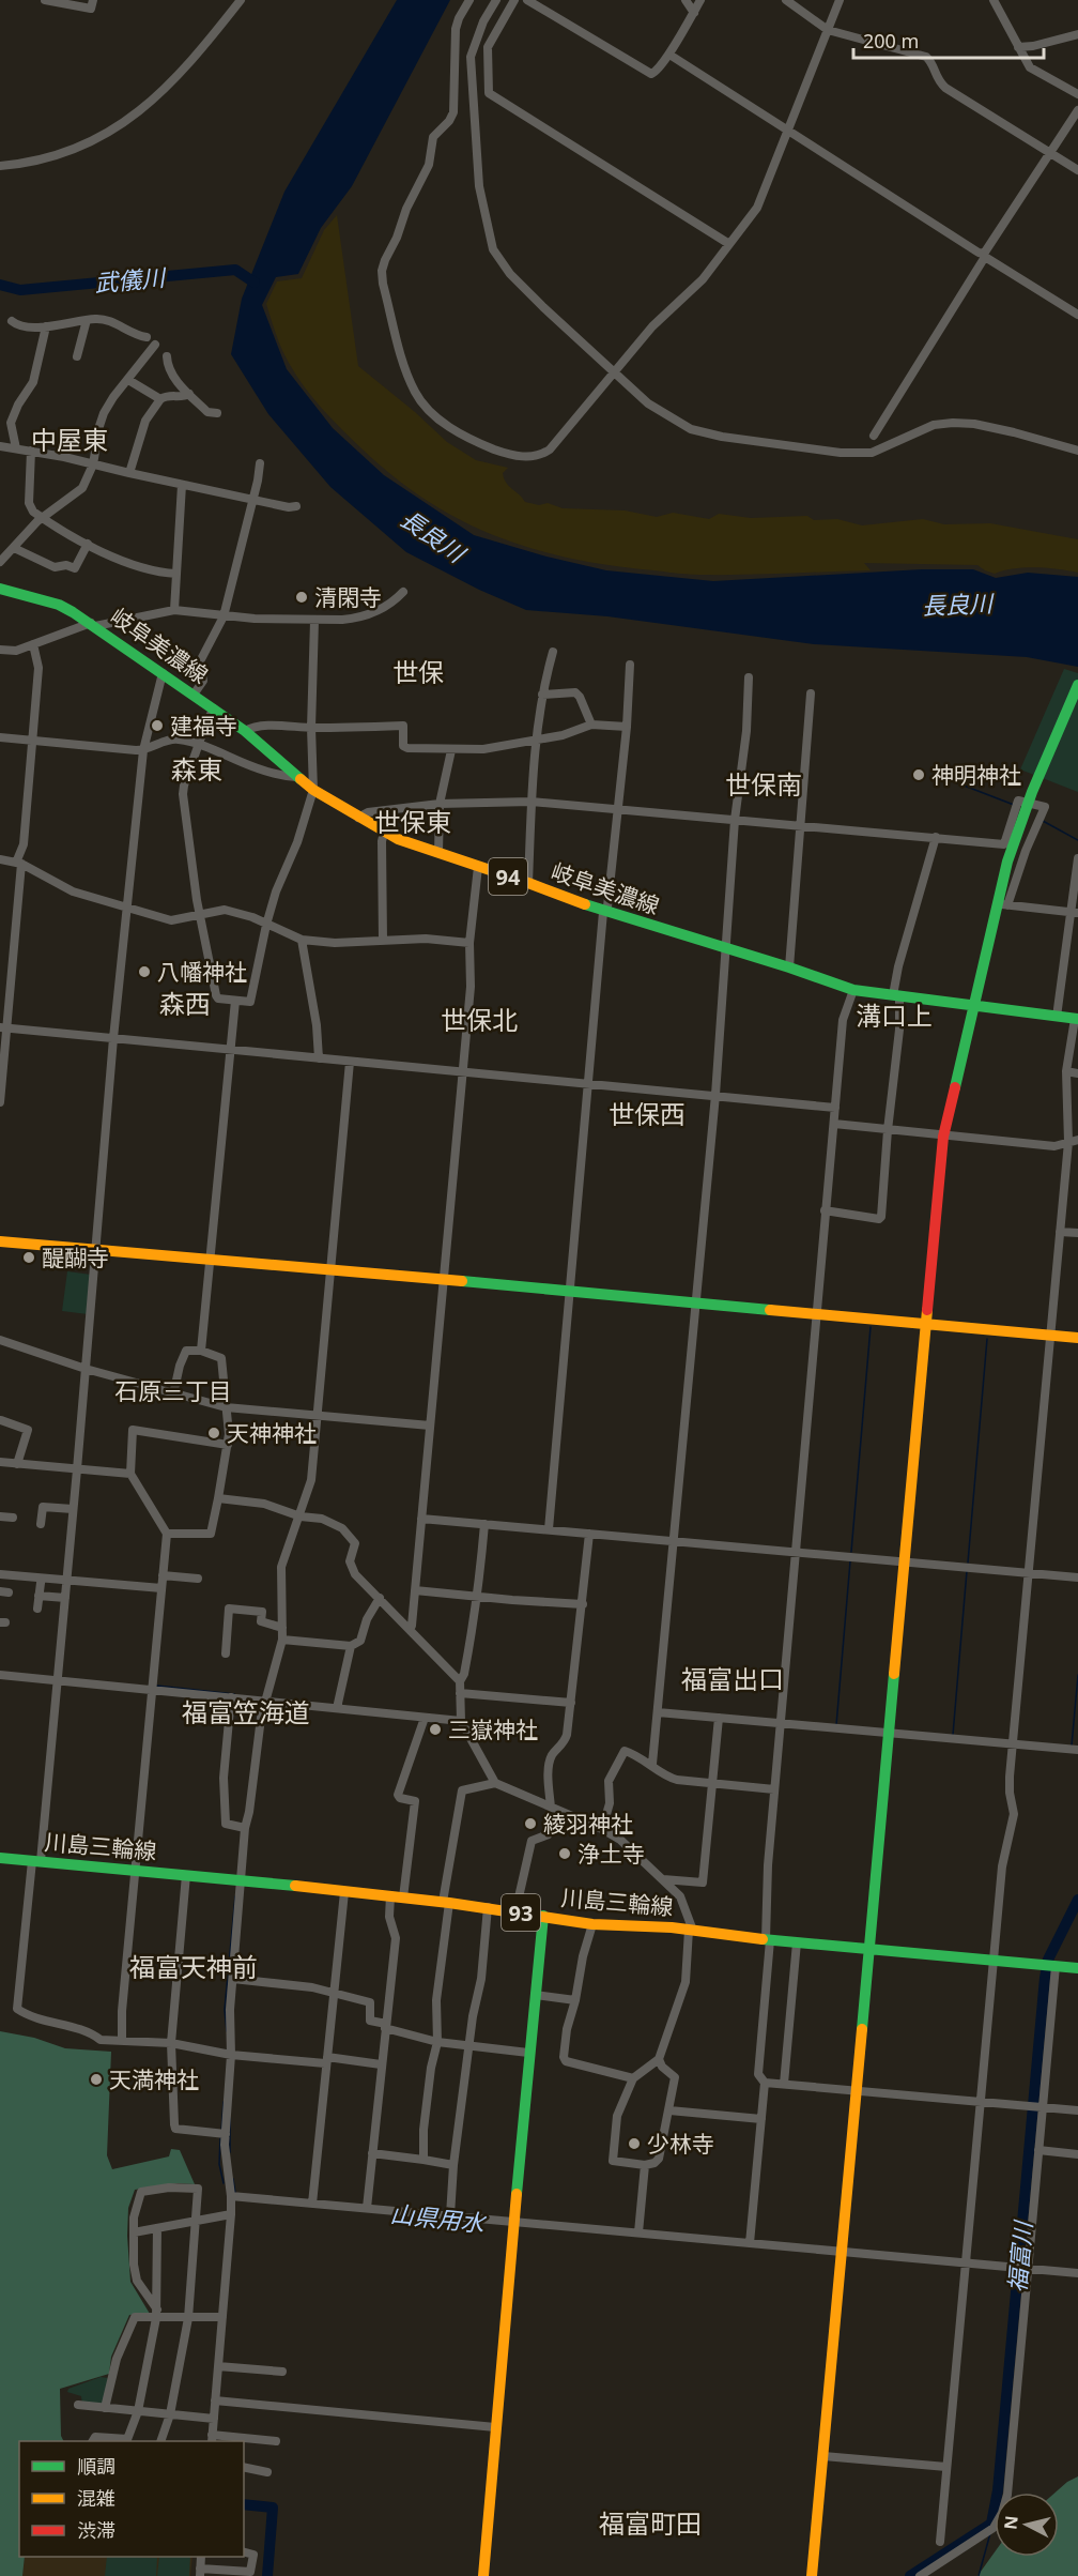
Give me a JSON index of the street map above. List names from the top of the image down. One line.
{"streets":{"street":["岐阜美濃線","94","川島三輪線","93"]},"districts":["中屋東","世保","森東","世保南","世保東","森西","溝口上","世保北","世保西","石原三丁目","福富出口","福富笠海道","福富天神前","福富町田"],"water":["武儀川","長良川","山県用水","福富川"],"places":["清閑寺","建福寺","神明神社","八幡神社","醍醐寺","天神神社","三嶽神社","綾羽神社","浄土寺","天満神社","少林寺"],"legend":["順調","混雑","渋滞"],"scale_bar":"200 m","north":"left"}
